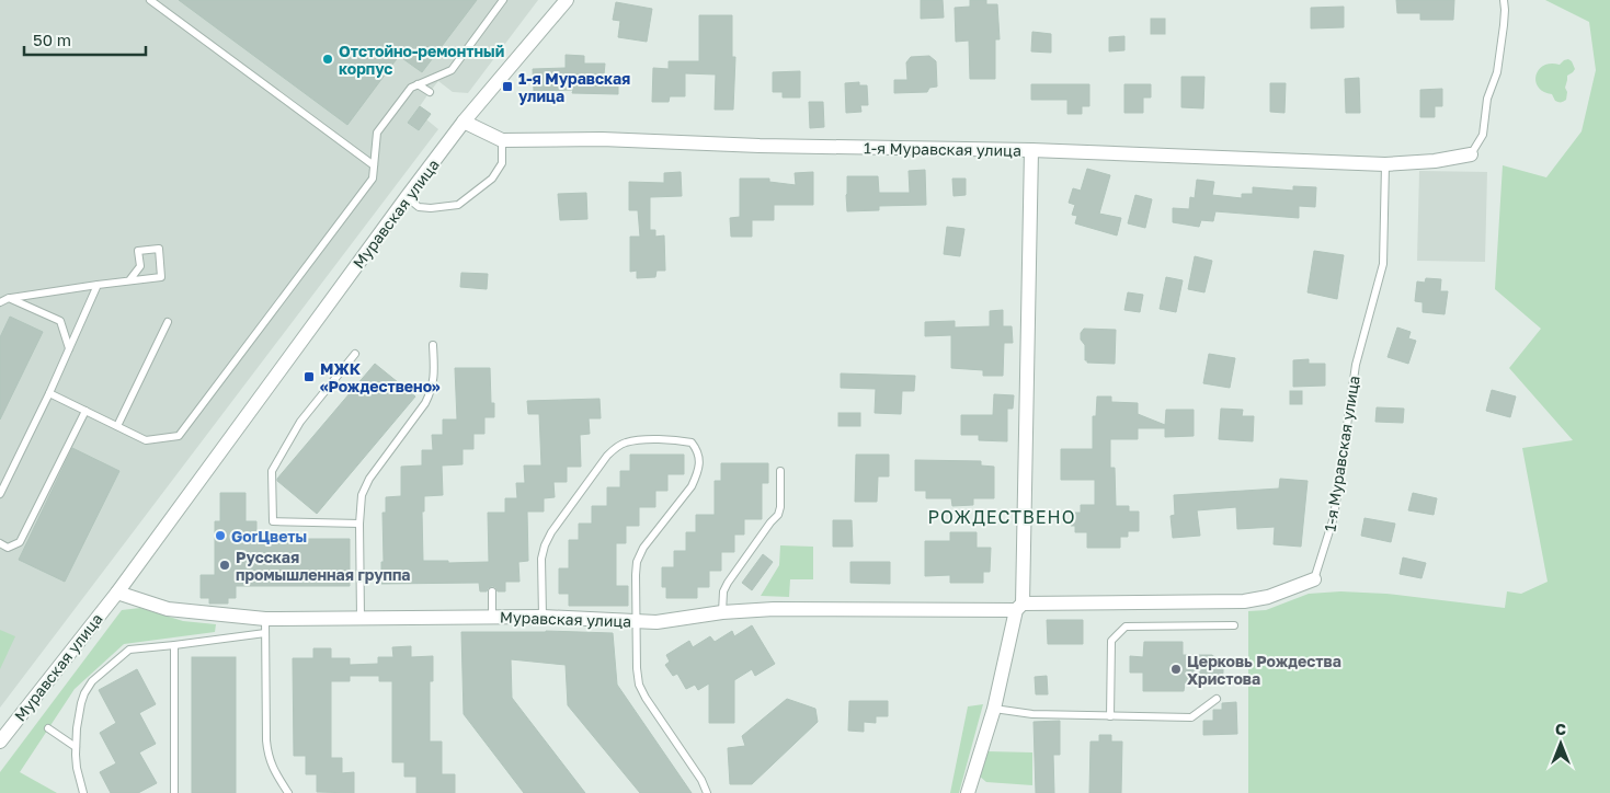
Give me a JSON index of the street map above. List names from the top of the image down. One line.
{"streets":{"street":["1-я Муравская улица","Муравская улица"]},"crossings":[["1-я Муравская улица","Муравская улица"]],"districts":["РОЖДЕСТВЕНО"],"places":{"other":["Отстойно-ремонтный корпус","GorЦветы","Русская промышленная группа","Церковь Рождества Христова"],"transit":["1-я Муравская улица","МЖК «Рождествено»"]},"scale_bar":"50 m","north":"top"}
